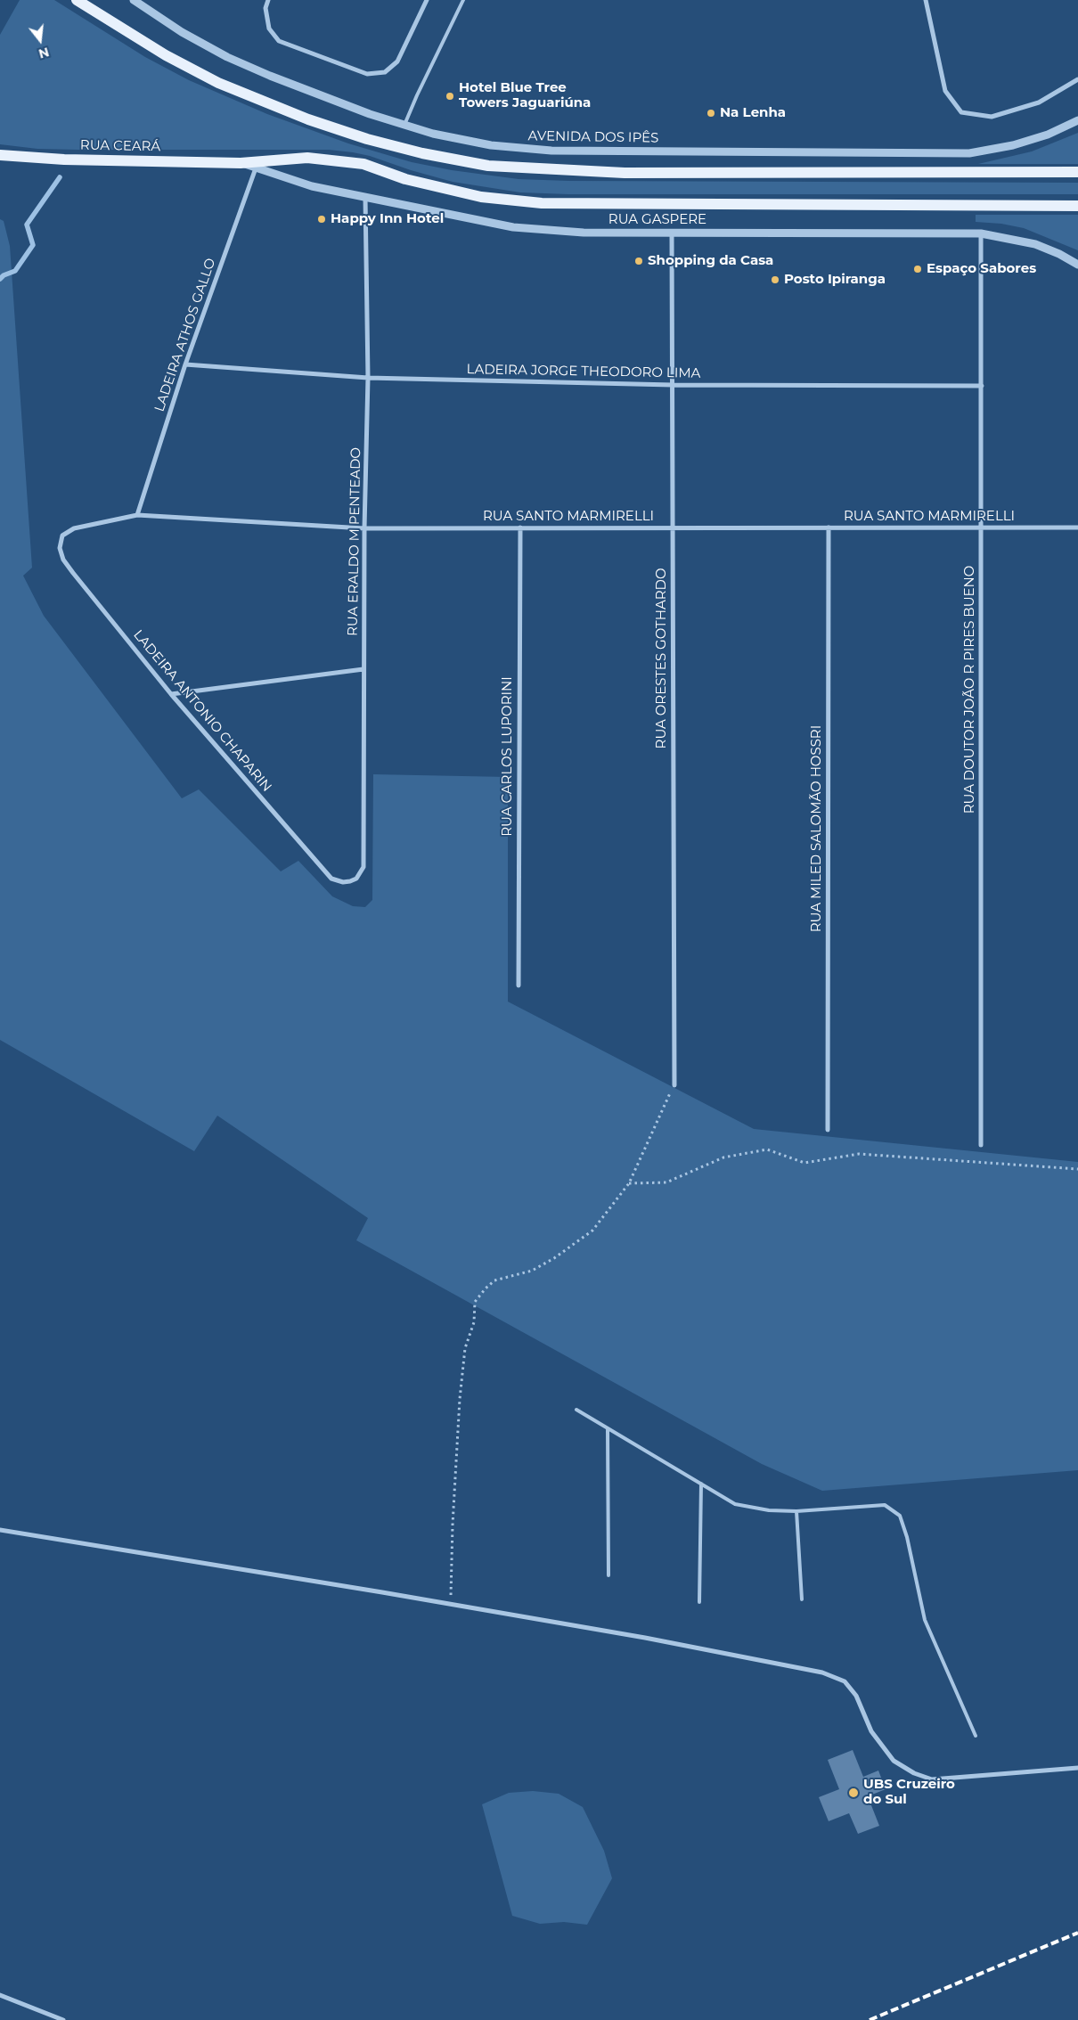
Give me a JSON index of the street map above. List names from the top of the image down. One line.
{"streets":{"main road":["RUA CEARÁ"],"street":["AVENIDA DOS IPÊS","RUA GASPERE","LADEIRA ATHOS GALLO","LADEIRA JORGE THEODORO LIMA","RUA SANTO MARMIRELLI","RUA ERALDO M PENTEADO","RUA ORESTES GOTHARDO","RUA DOUTOR JOÃO R PIRES BUENO","LADEIRA ANTONIO CHAPARIN","RUA CARLOS LUPORINI","RUA MILED SALOMÃO HOSSRI"]},"crossings":[["RUA CEARÁ","RUA GASPERE"],["RUA CEARÁ","LADEIRA ATHOS GALLO"],["RUA GASPERE","LADEIRA ATHOS GALLO"],["RUA GASPERE","RUA ERALDO M PENTEADO"],["RUA GASPERE","RUA ORESTES GOTHARDO"],["RUA GASPERE","RUA DOUTOR JOÃO R PIRES BUENO"],["LADEIRA ATHOS GALLO","LADEIRA JORGE THEODORO LIMA"],["LADEIRA ATHOS GALLO","RUA SANTO MARMIRELLI"],["LADEIRA JORGE THEODORO LIMA","RUA ERALDO M PENTEADO"],["LADEIRA JORGE THEODORO LIMA","RUA ORESTES GOTHARDO"],["LADEIRA JORGE THEODORO LIMA","RUA DOUTOR JOÃO R PIRES BUENO"],["RUA SANTO MARMIRELLI","RUA ERALDO M PENTEADO"],["RUA SANTO MARMIRELLI","RUA ORESTES GOTHARDO"],["RUA SANTO MARMIRELLI","RUA DOUTOR JOÃO R PIRES BUENO"],["RUA SANTO MARMIRELLI","LADEIRA ANTONIO CHAPARIN"],["RUA SANTO MARMIRELLI","RUA CARLOS LUPORINI"],["RUA SANTO MARMIRELLI","RUA MILED SALOMÃO HOSSRI"],["RUA ERALDO M PENTEADO","LADEIRA ANTONIO CHAPARIN"]],"places":["Hotel Blue Tree Towers Jaguariúna","Na Lenha","Happy Inn Hotel","Shopping da Casa","Espaço Sabores","Posto Ipiranga","UBS Cruzeiro do Sul"],"north":"bottom"}
